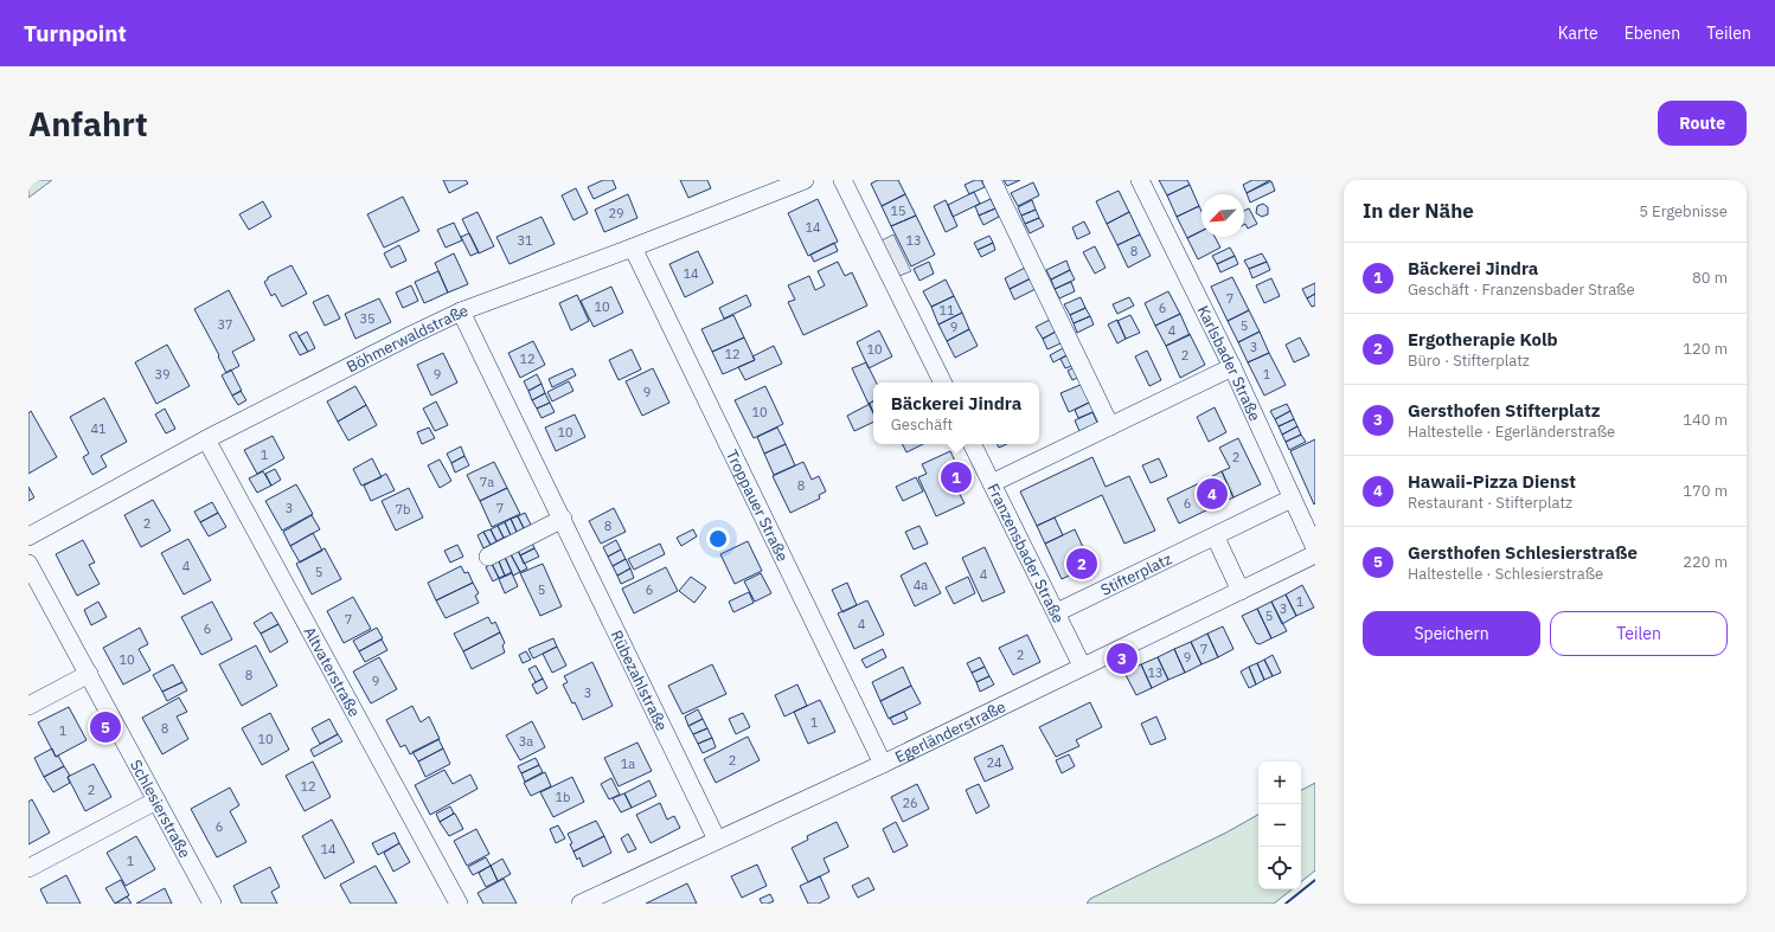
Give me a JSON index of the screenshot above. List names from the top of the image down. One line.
{"streets":{"street":["Böhmerwaldstraße","Karlsbader Straße","Troppauer Straße","Franzensbader Straße","Stifterplatz","Altvaterstraße","Rübezahlstraße","Egerländerstraße","Schlesierstraße"]},"crossings":[["Böhmerwaldstraße","Troppauer Straße"],["Böhmerwaldstraße","Altvaterstraße"],["Böhmerwaldstraße","Rübezahlstraße"],["Karlsbader Straße","Stifterplatz"],["Troppauer Straße","Egerländerstraße"],["Franzensbader Straße","Stifterplatz"],["Franzensbader Straße","Egerländerstraße"],["Rübezahlstraße","Egerländerstraße"]],"house_numbers":["15","29","14","31","13","8","14","7","10","6","11","35","37","5","9","4","3","10","12","2","12","39","9","1","9","10","41","10","1","2","7a","8","6","3","7","7b","2","8","4","5","4","4a","5","6","1","3","5","7","4","6","7","2","9","10","13","8","9","3","1","8","1","10","3a","2","24","1a","12","2","1b","26","6","14","1"],"north":"bottom left","page":{"header":"Turnpoint","nav":["Karte","Ebenen","Teilen"],"buttons":["Route",["Speichern","Teilen"]],"title":"Anfahrt","heading":["In der Nähe","5 Ergebnisse"],"list":[{"mark":"1","name":"Bäckerei Jindra","note":"Geschäft · Franzensbader Straße","value":"80 m"},{"mark":"2","name":"Ergotherapie Kolb","note":"Büro · Stifterplatz","value":"120 m"},{"mark":"3","name":"Gersthofen Stifterplatz","note":"Haltestelle · Egerländerstraße","value":"140 m"},{"mark":"4","name":"Hawaii-Pizza Dienst","note":"Restaurant · Stifterplatz","value":"170 m"},{"mark":"5","name":"Gersthofen Schlesierstraße","note":"Haltestelle · Schlesierstraße","value":"220 m"}],"popup":["Bäckerei Jindra","Geschäft"],"pins":["1","4","2","3","5"],"map_buttons":["+","−"]}}
